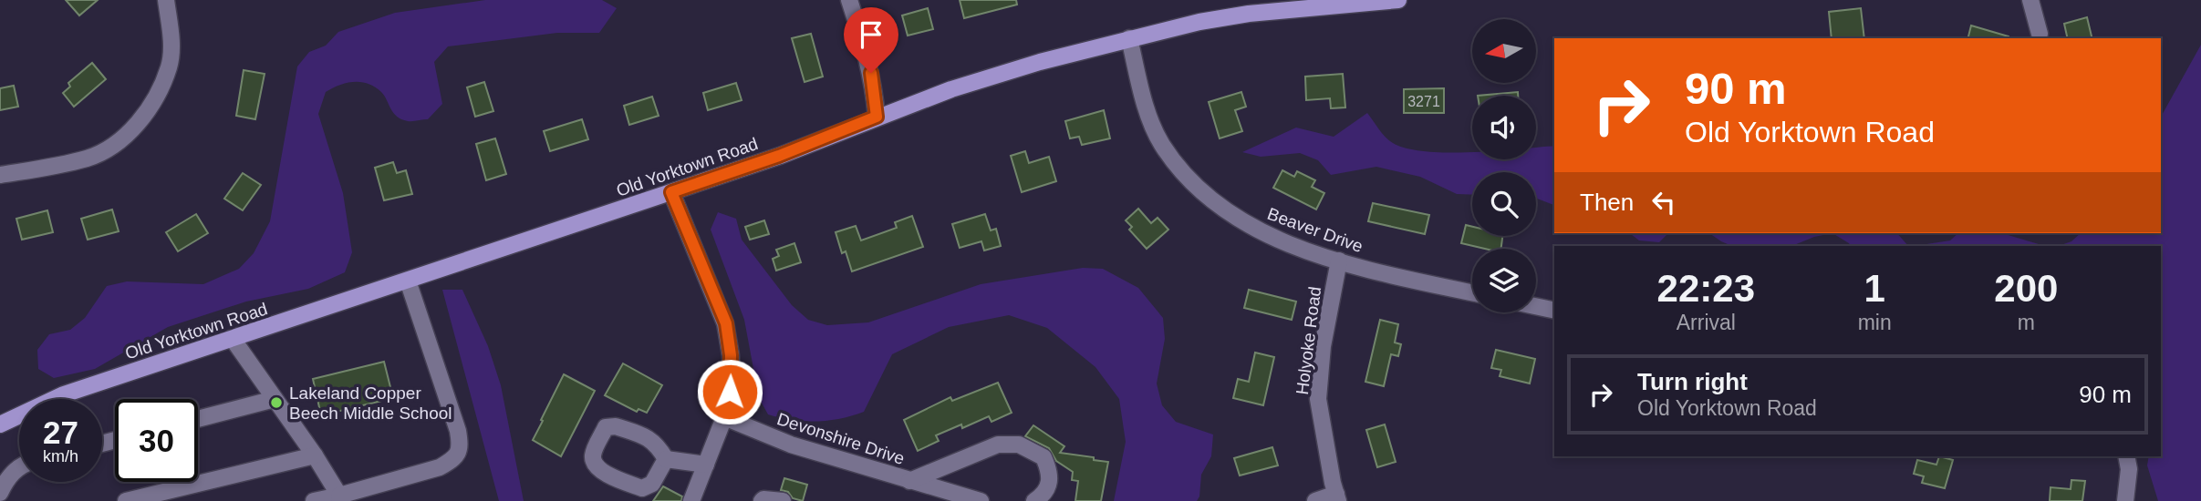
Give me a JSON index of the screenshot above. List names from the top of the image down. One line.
{"streets":{"main road":["Old Yorktown Road"],"street":["Beaver Drive","Holyoke Road","Devonshire Drive"]},"crossings":[["Old Yorktown Road","Beaver Drive"],["Beaver Drive","Holyoke Road"]],"places":["Lakeland Copper Beech Middle School"],"house_numbers":["3271"],"north":"left","page":{"turn":["90 m","Old Yorktown Road"],"then":"Then","eta":["22:23","Arrival","1","min","200","m"],"list":[{"name":"Turn right","note":"Old Yorktown Road","value":"90 m"}],"speed":"27 km/h","limit":"30"}}
